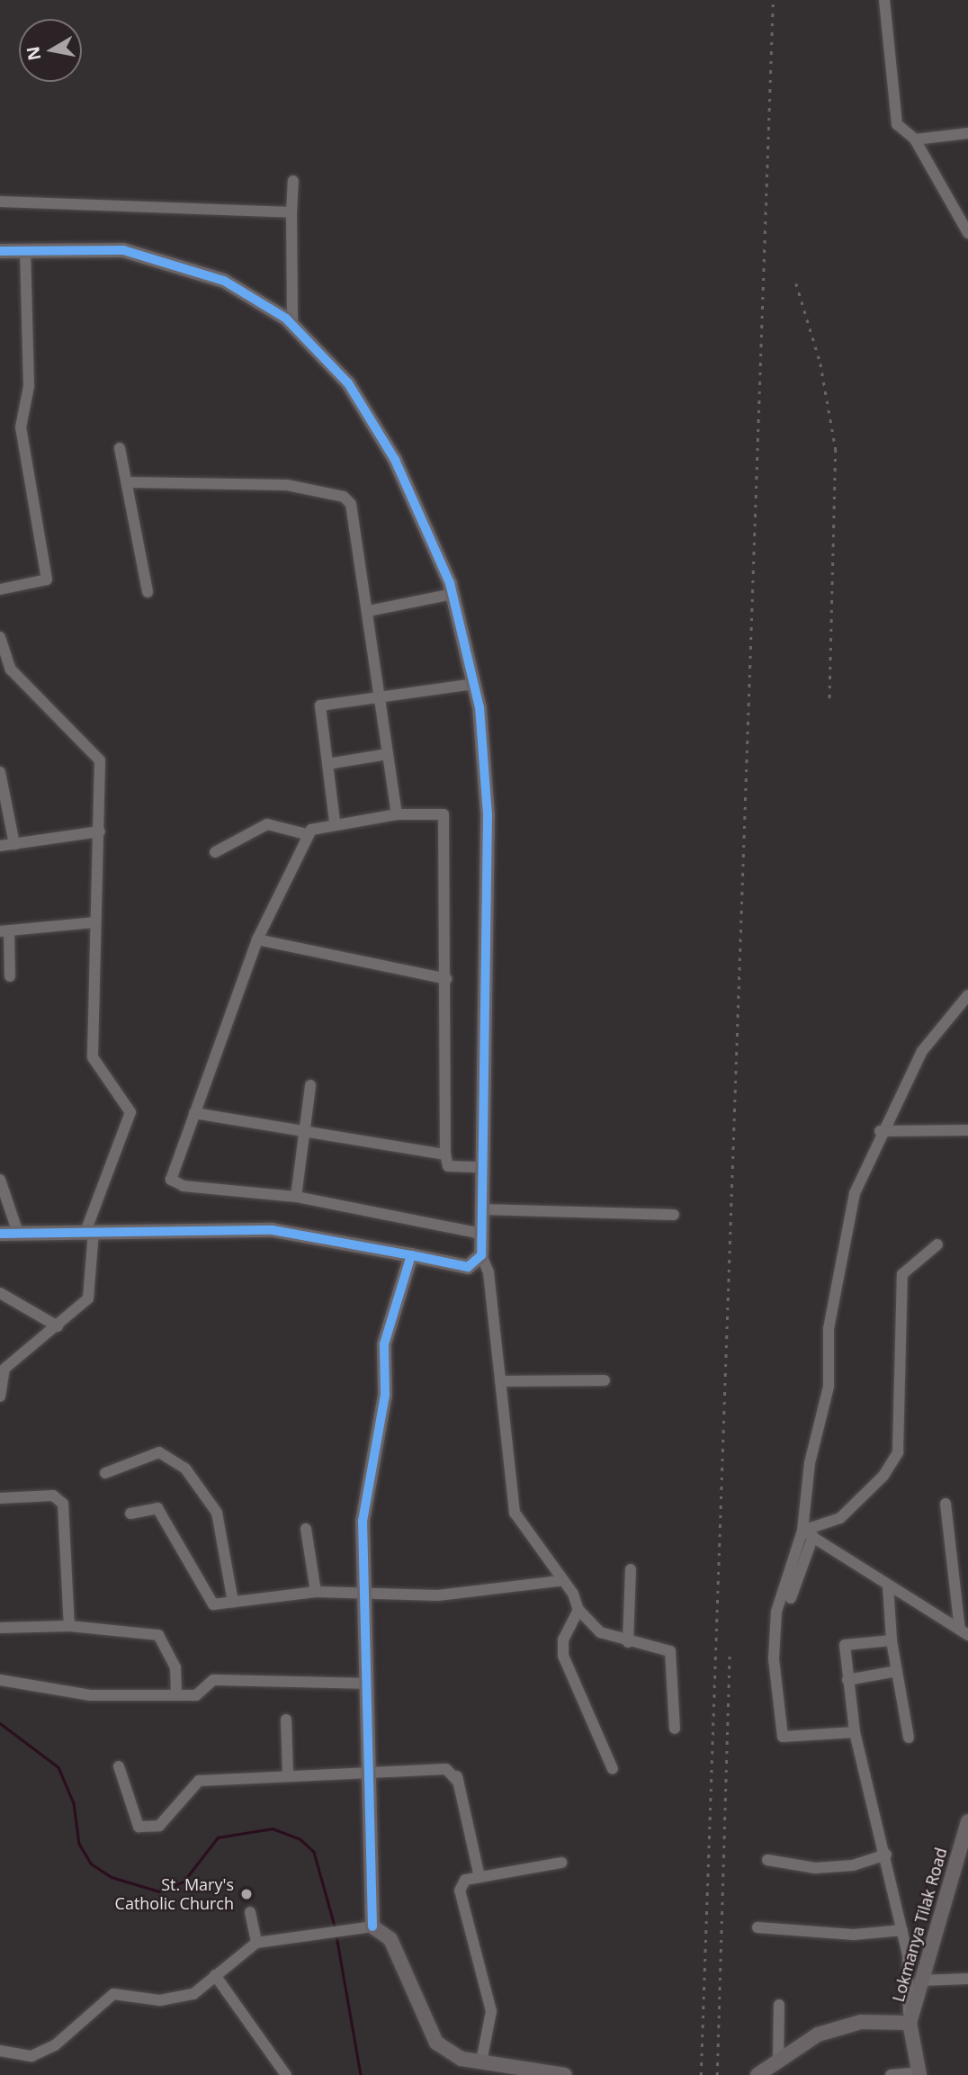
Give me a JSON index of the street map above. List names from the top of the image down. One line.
{"streets":{"street":["Lokmanya Tilak Road"]},"places":["St. Mary's Catholic Church"],"north":"left"}
